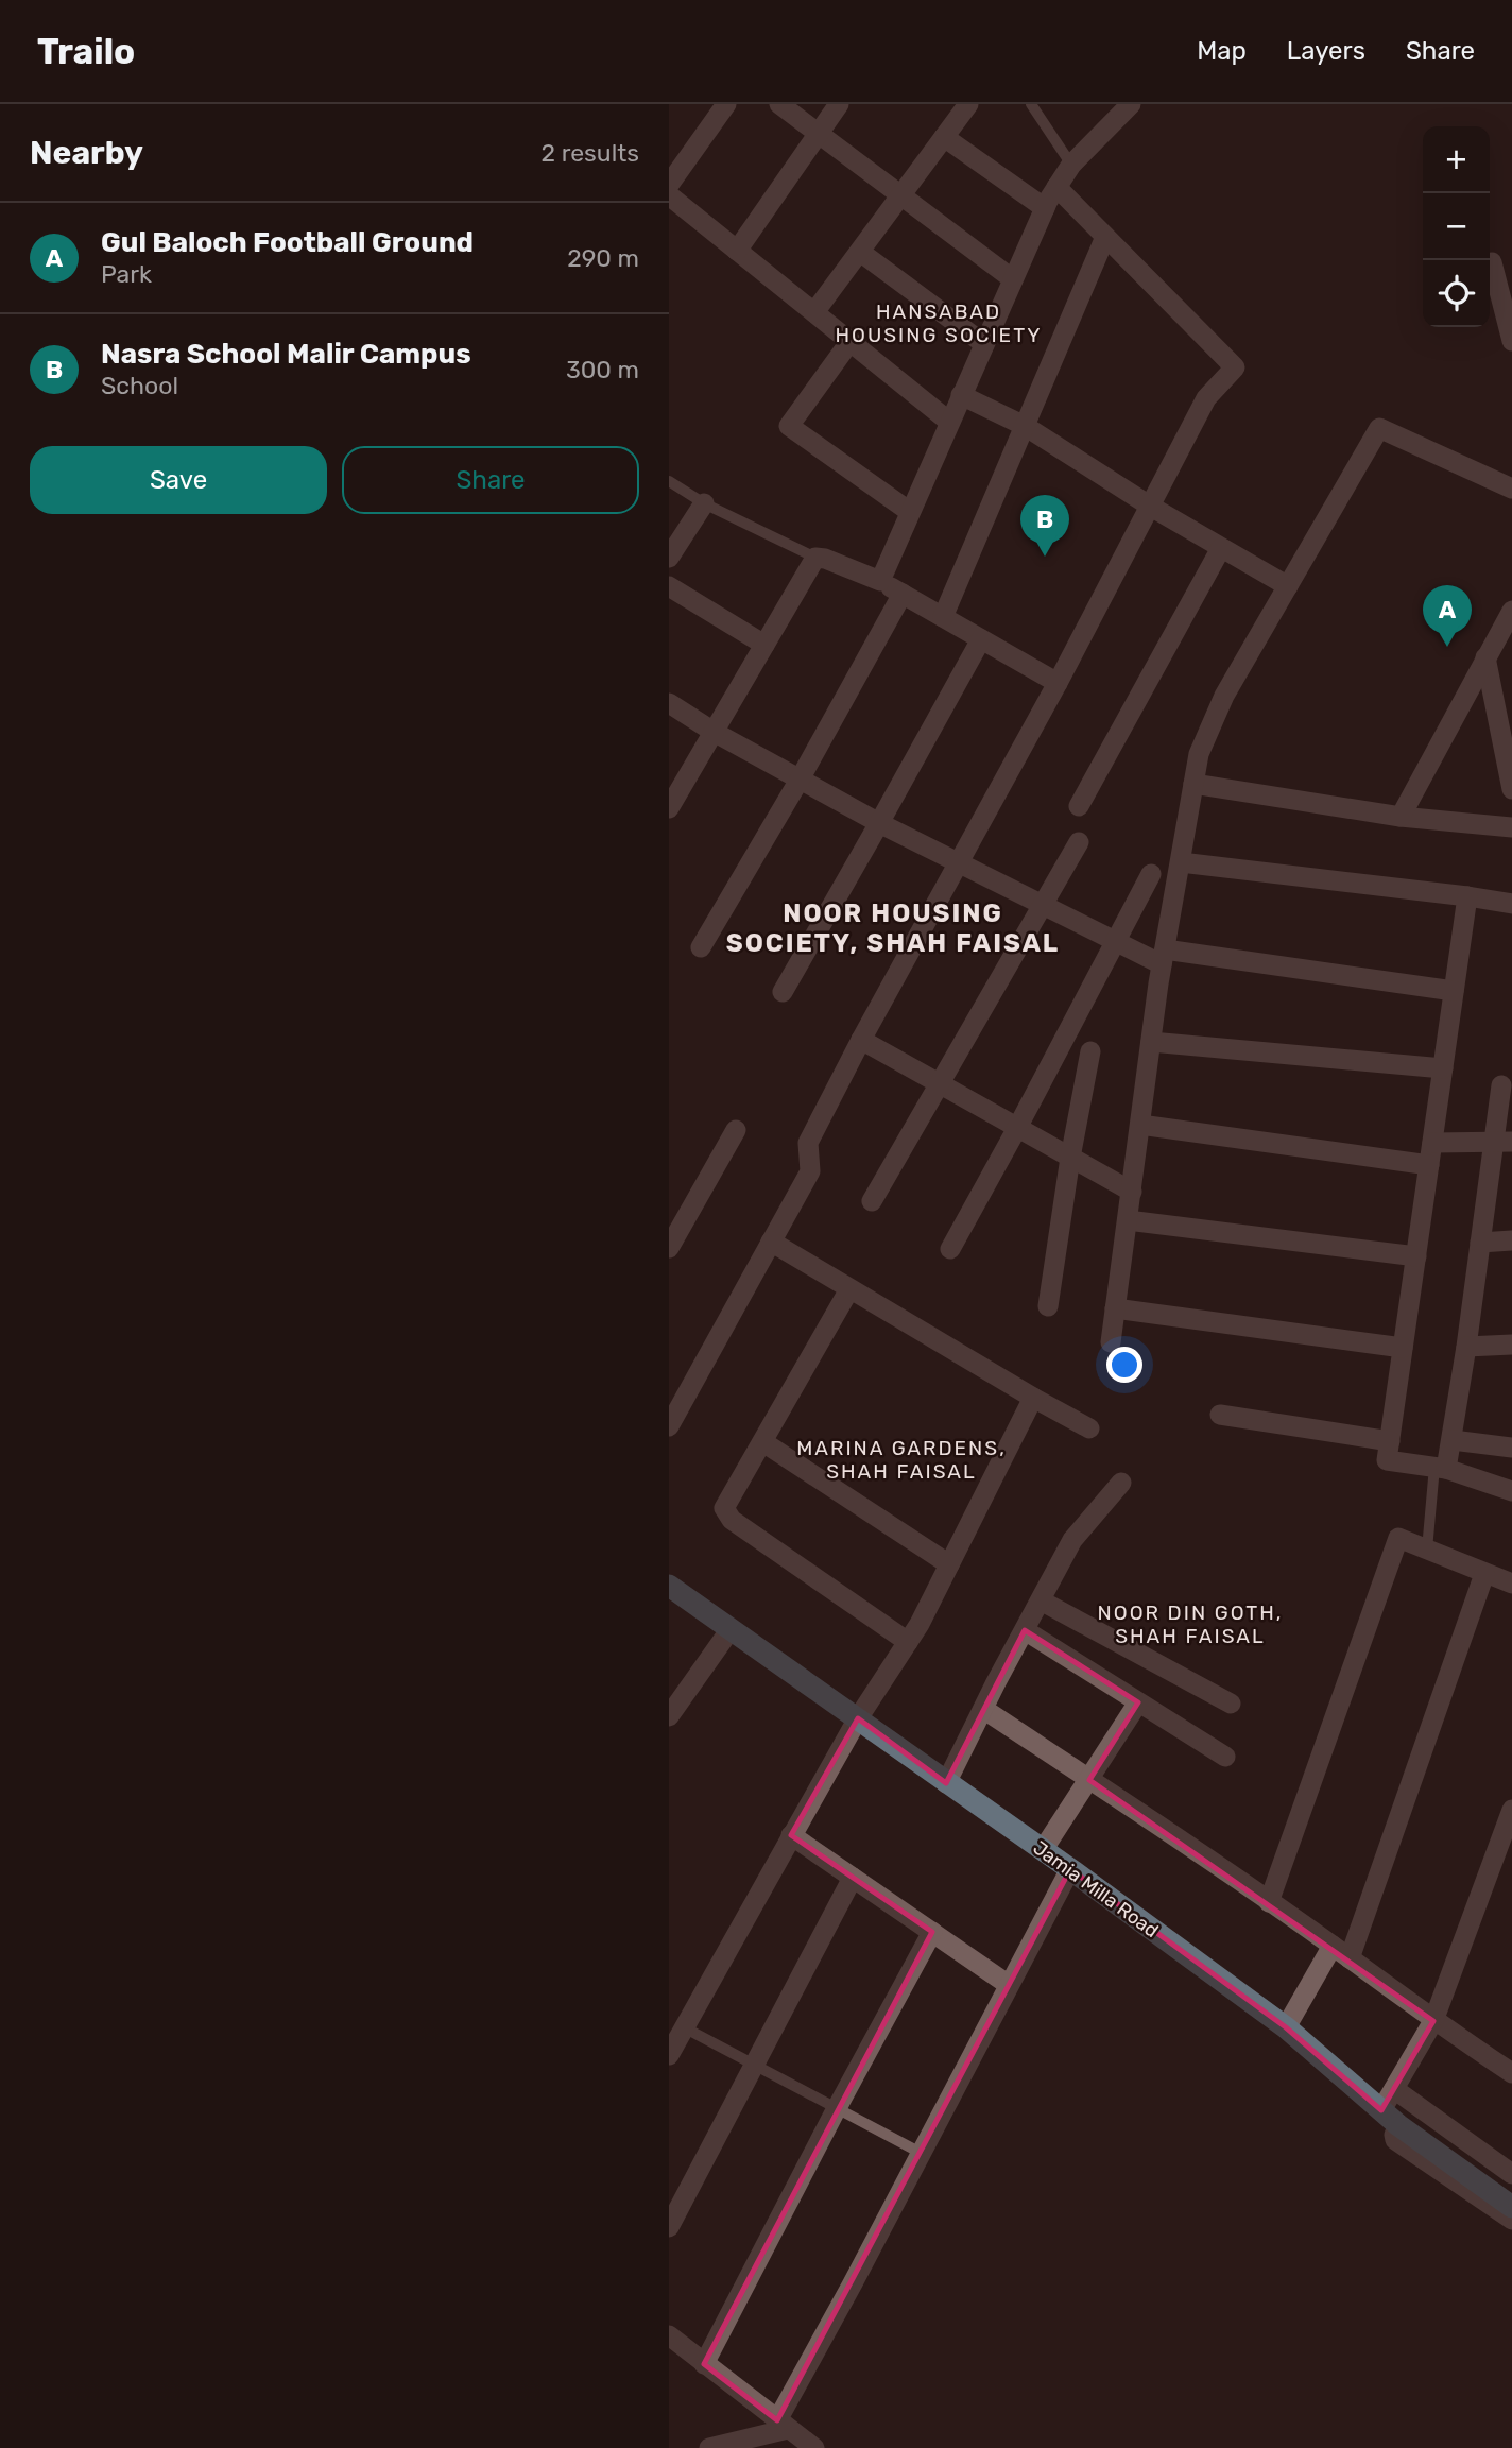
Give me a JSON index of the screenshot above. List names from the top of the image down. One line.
{"streets":{"main road":["Jamia Milla Road"]},"districts":["HANSABAD HOUSING SOCIETY","NOOR HOUSING SOCIETY, SHAH FAISAL","MARINA GARDENS, SHAH FAISAL","NOOR DIN GOTH, SHAH FAISAL"],"page":{"header":"Trailo","nav":["Map","Layers","Share"],"heading":["Nearby","2 results"],"map_buttons":["+","−"],"list":[{"mark":"A","name":"Gul Baloch Football Ground","note":"Park","value":"290 m"},{"mark":"B","name":"Nasra School Malir Campus","note":"School","value":"300 m"}],"buttons":["Save","Share"],"pins":["B","A"]}}
